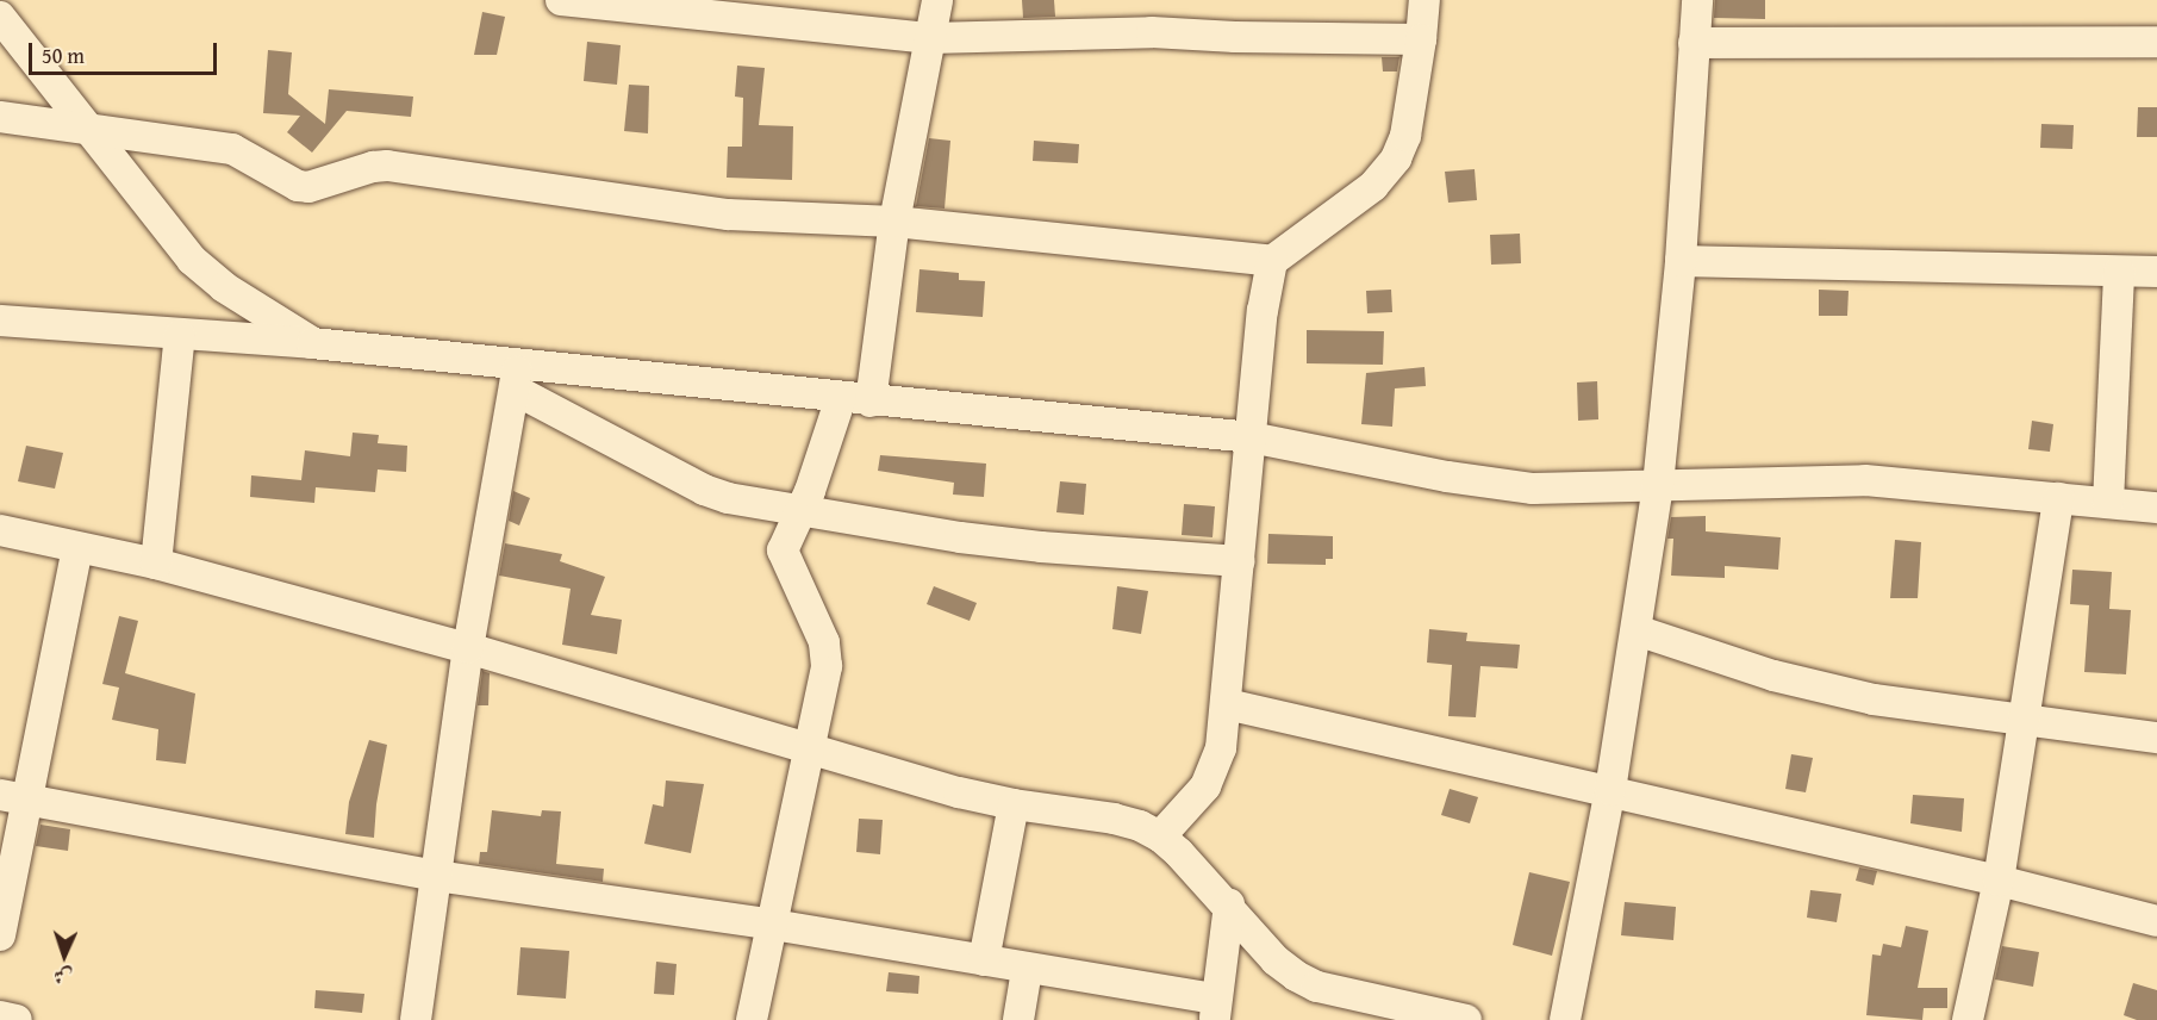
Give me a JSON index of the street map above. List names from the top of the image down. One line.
{"scale_bar":"50 m","north":"bottom"}
